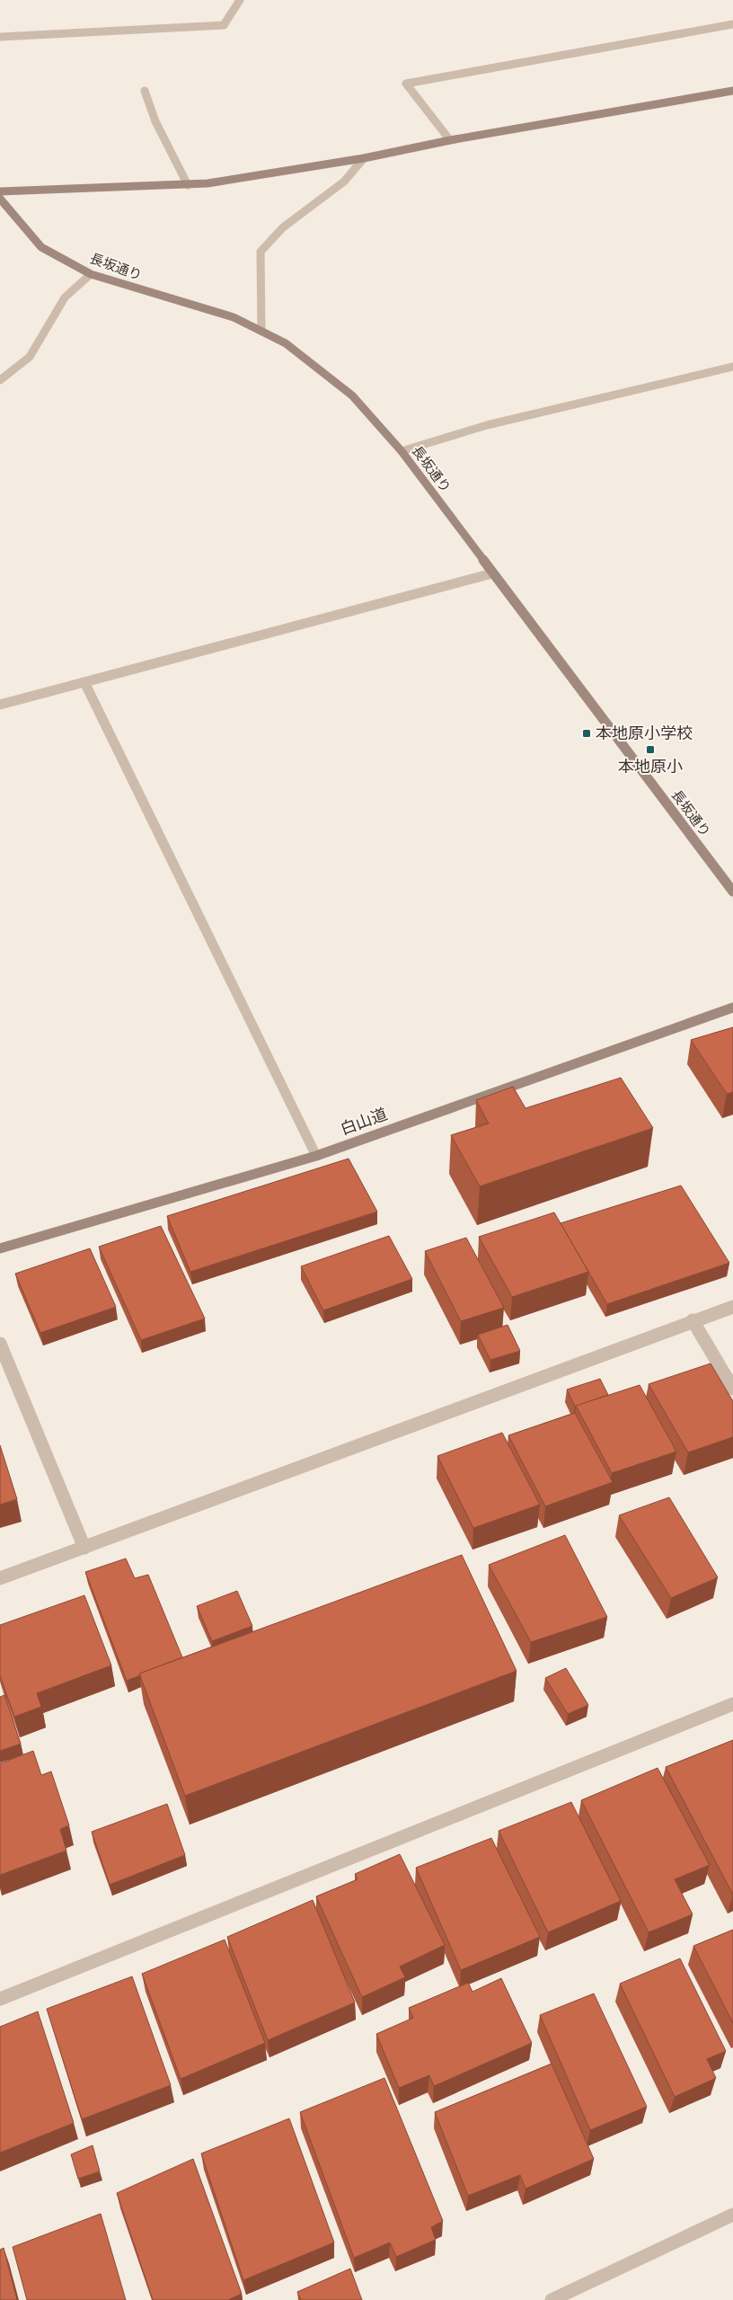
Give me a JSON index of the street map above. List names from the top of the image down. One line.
{"streets":{"street":["長坂通り","白山道"]},"places":{"transit":["本地原小学校","本地原小"]}}
